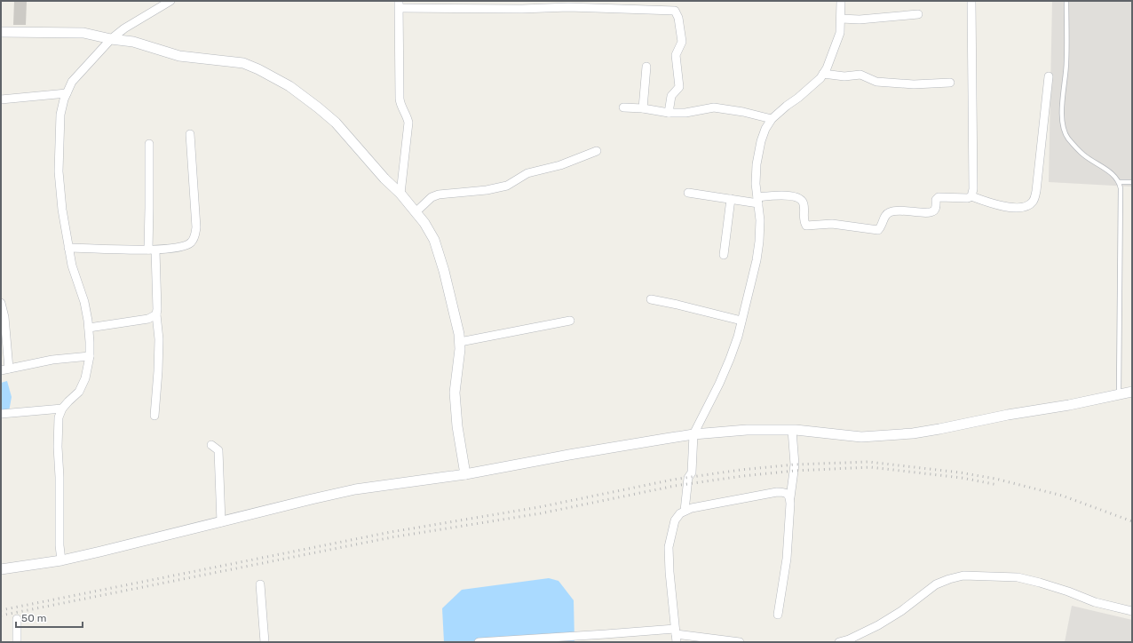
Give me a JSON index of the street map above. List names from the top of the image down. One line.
{"scale_bar":"50 m"}
